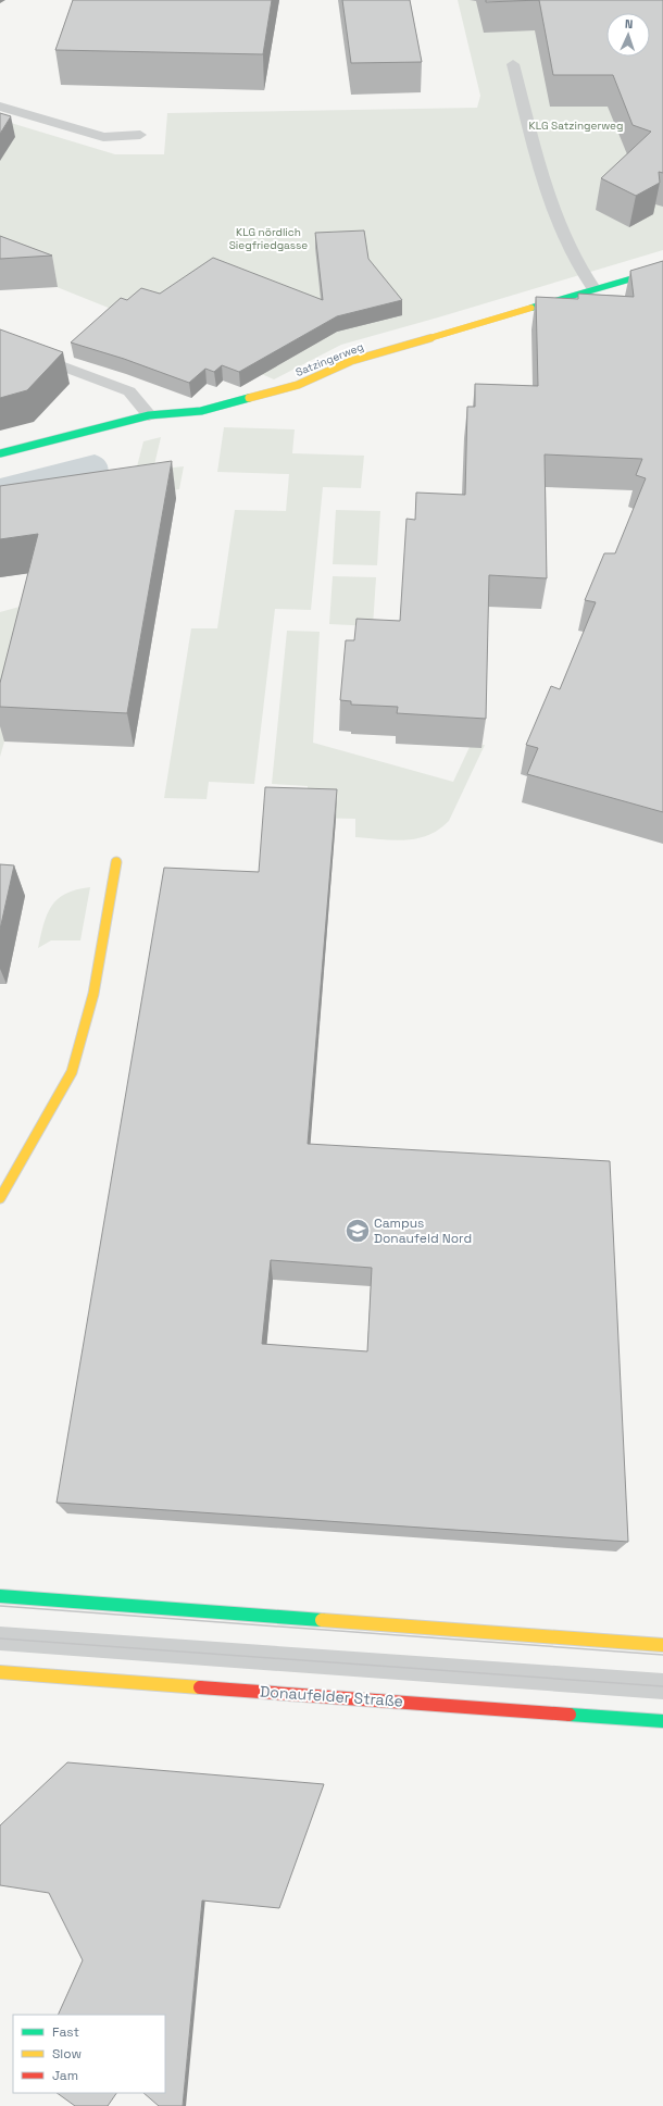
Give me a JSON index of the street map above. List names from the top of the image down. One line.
{"streets":{"street":["Satzingerweg","Donaufelder Straße"]},"parks":["KLG Satzingerweg","KLG nördlich Siegfriedgasse"],"places":{"school or university":["Campus Donaufeld Nord"]},"legend":["Fast","Slow","Jam"],"north":"top"}
